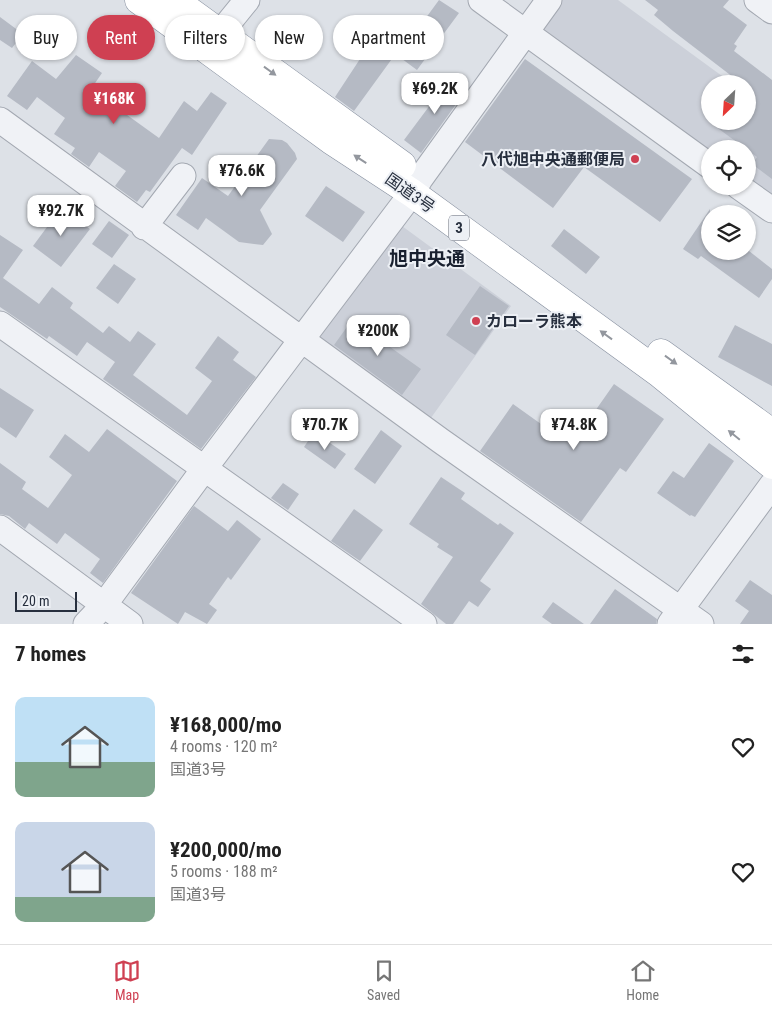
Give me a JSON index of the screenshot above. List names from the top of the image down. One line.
{"streets":{"highway":["国道3号","3"]},"districts":["旭中央通"],"places":["八代旭中央通郵便局","カローラ熊本"],"scale_bar":"20 m","north":"bottom left","page":{"chip":["Buy","Rent","Filters","New","Apartment"],"price":["¥69.2K","¥168K","¥76.6K","¥92.7K","¥200K","¥70.7K","¥74.8K"],"scale":"20 m","heading":"7 homes","list":[{"name":"¥168,000/mo","note":"4 rooms · 120 m² · 国道3号"},{"name":"¥200,000/mo","note":"5 rooms · 188 m² · 国道3号"}],"tabs":["Map","Saved","Home"]}}
